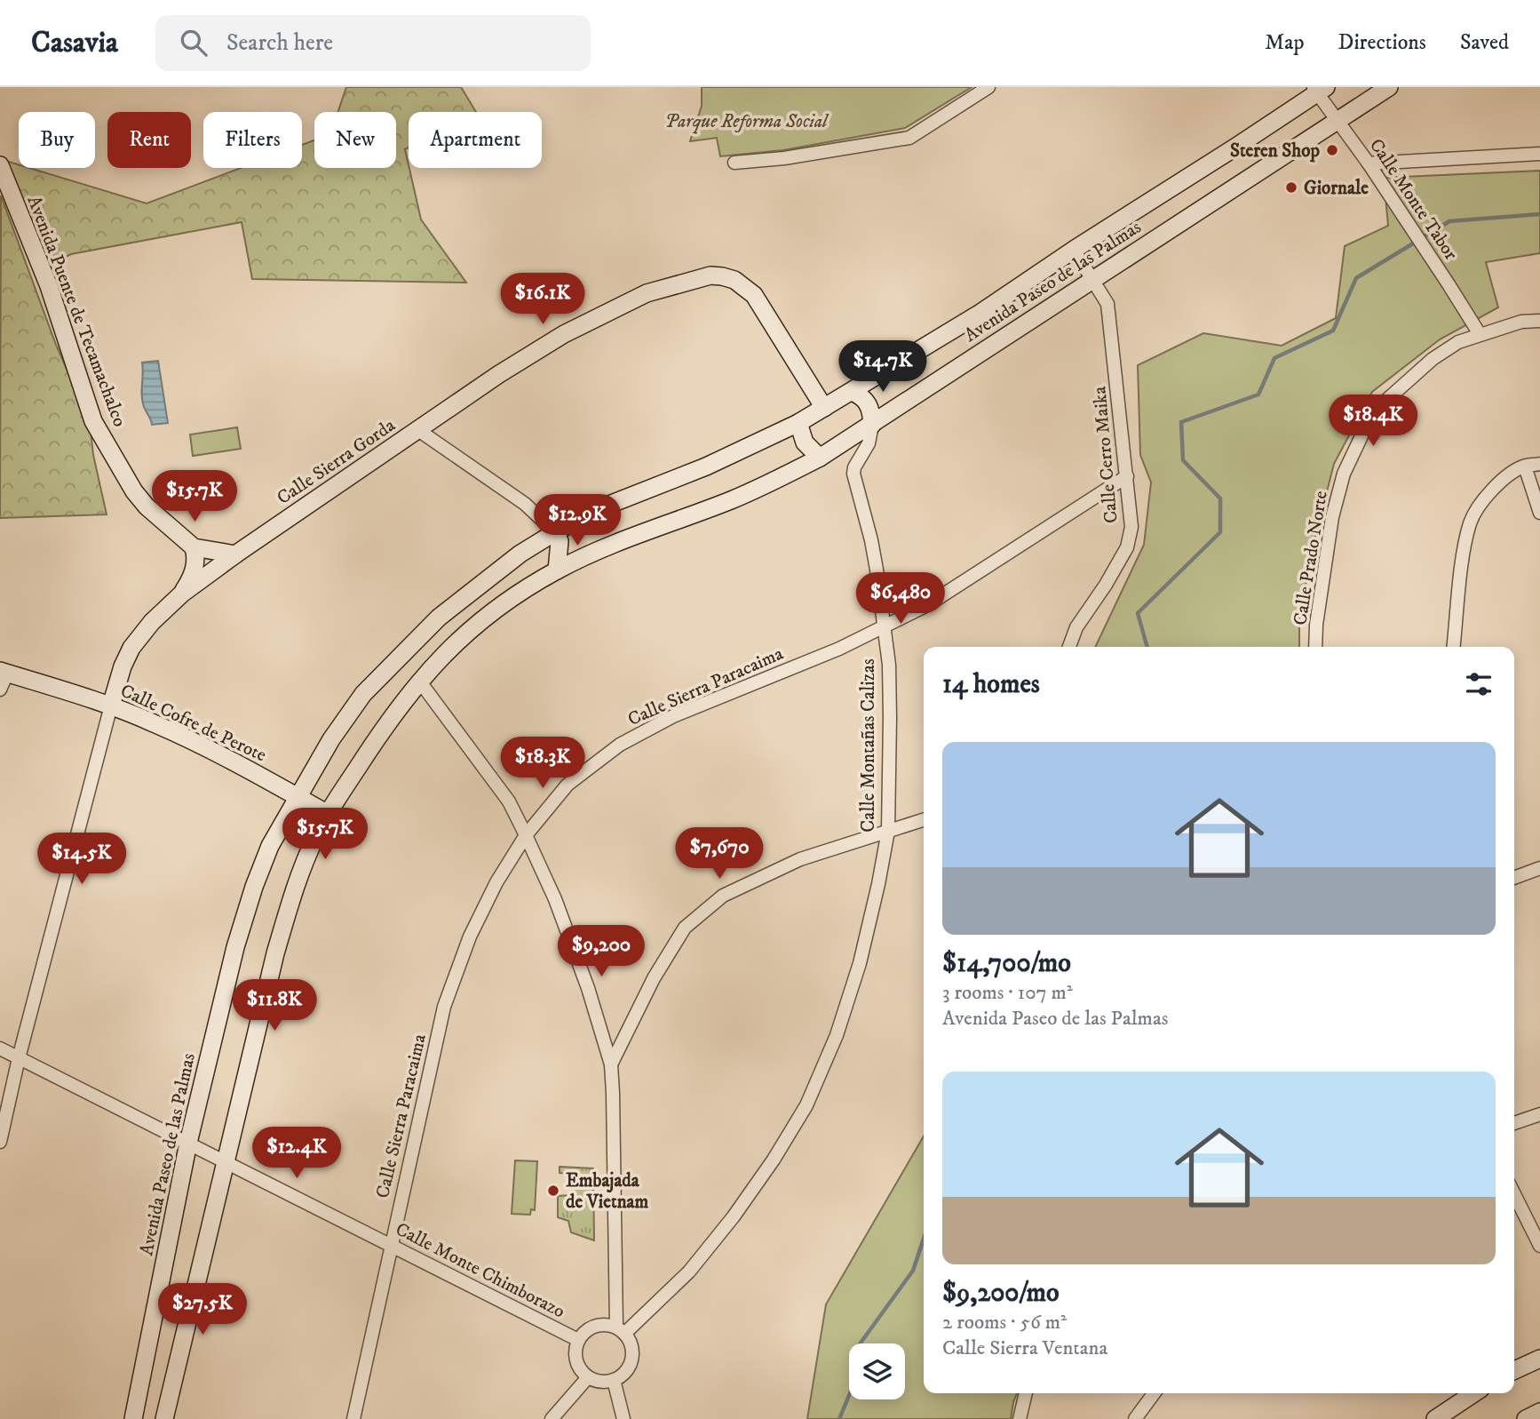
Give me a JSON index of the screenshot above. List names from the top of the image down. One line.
{"streets":{"main road":["Avenida Paseo de las Palmas","Avenida Puente de Tecamachalco","Calle Sierra Gorda","Calle Cofre de Perote"],"street":["Calle Monte Tabor","Calle Cerro Maika","Calle Prado Norte","Calle Sierra Paracaima","Calle Montañas Calizas","Calle Monte Chimborazo"]},"crossings":[["Calle Monte Tabor","Avenida Paseo de las Palmas"],["Calle Monte Tabor","Calle Prado Norte"],["Avenida Paseo de las Palmas","Calle Cerro Maika"],["Avenida Paseo de las Palmas","Calle Sierra Gorda"],["Avenida Paseo de las Palmas","Calle Cofre de Perote"],["Avenida Paseo de las Palmas","Calle Montañas Calizas"],["Avenida Paseo de las Palmas","Calle Monte Chimborazo"],["Calle Cerro Maika","Calle Sierra Paracaima"],["Calle Sierra Gorda","Calle Cofre de Perote"],["Calle Sierra Gorda","Calle Monte Chimborazo"],["Calle Sierra Paracaima","Calle Montañas Calizas"],["Calle Sierra Paracaima","Calle Monte Chimborazo"],["Calle Montañas Calizas","Calle Monte Chimborazo"]],"parks":["Parque Reforma Social"],"places":["Steren Shop","Giornale","Embajada de Vietnam"],"page":{"header":"Casavia","search":"Search here","nav":["Map","Directions","Saved"],"chip":["Buy","Rent","Filters","New","Apartment"],"price":["$16.1K","$14.7K","$18.4K","$15.7K","$12.9K","$6,480","$18.3K","$15.7K","$7,670","$14.5K","$9,200","$11.8K","$12.4K","$27.5K"],"heading":"14 homes","list":[{"name":"$14,700/mo","note":"3 rooms · 107 m² · Avenida Paseo de las Palmas"},{"name":"$9,200/mo","note":"2 rooms · 56 m² · Calle Sierra Ventana"}]}}
